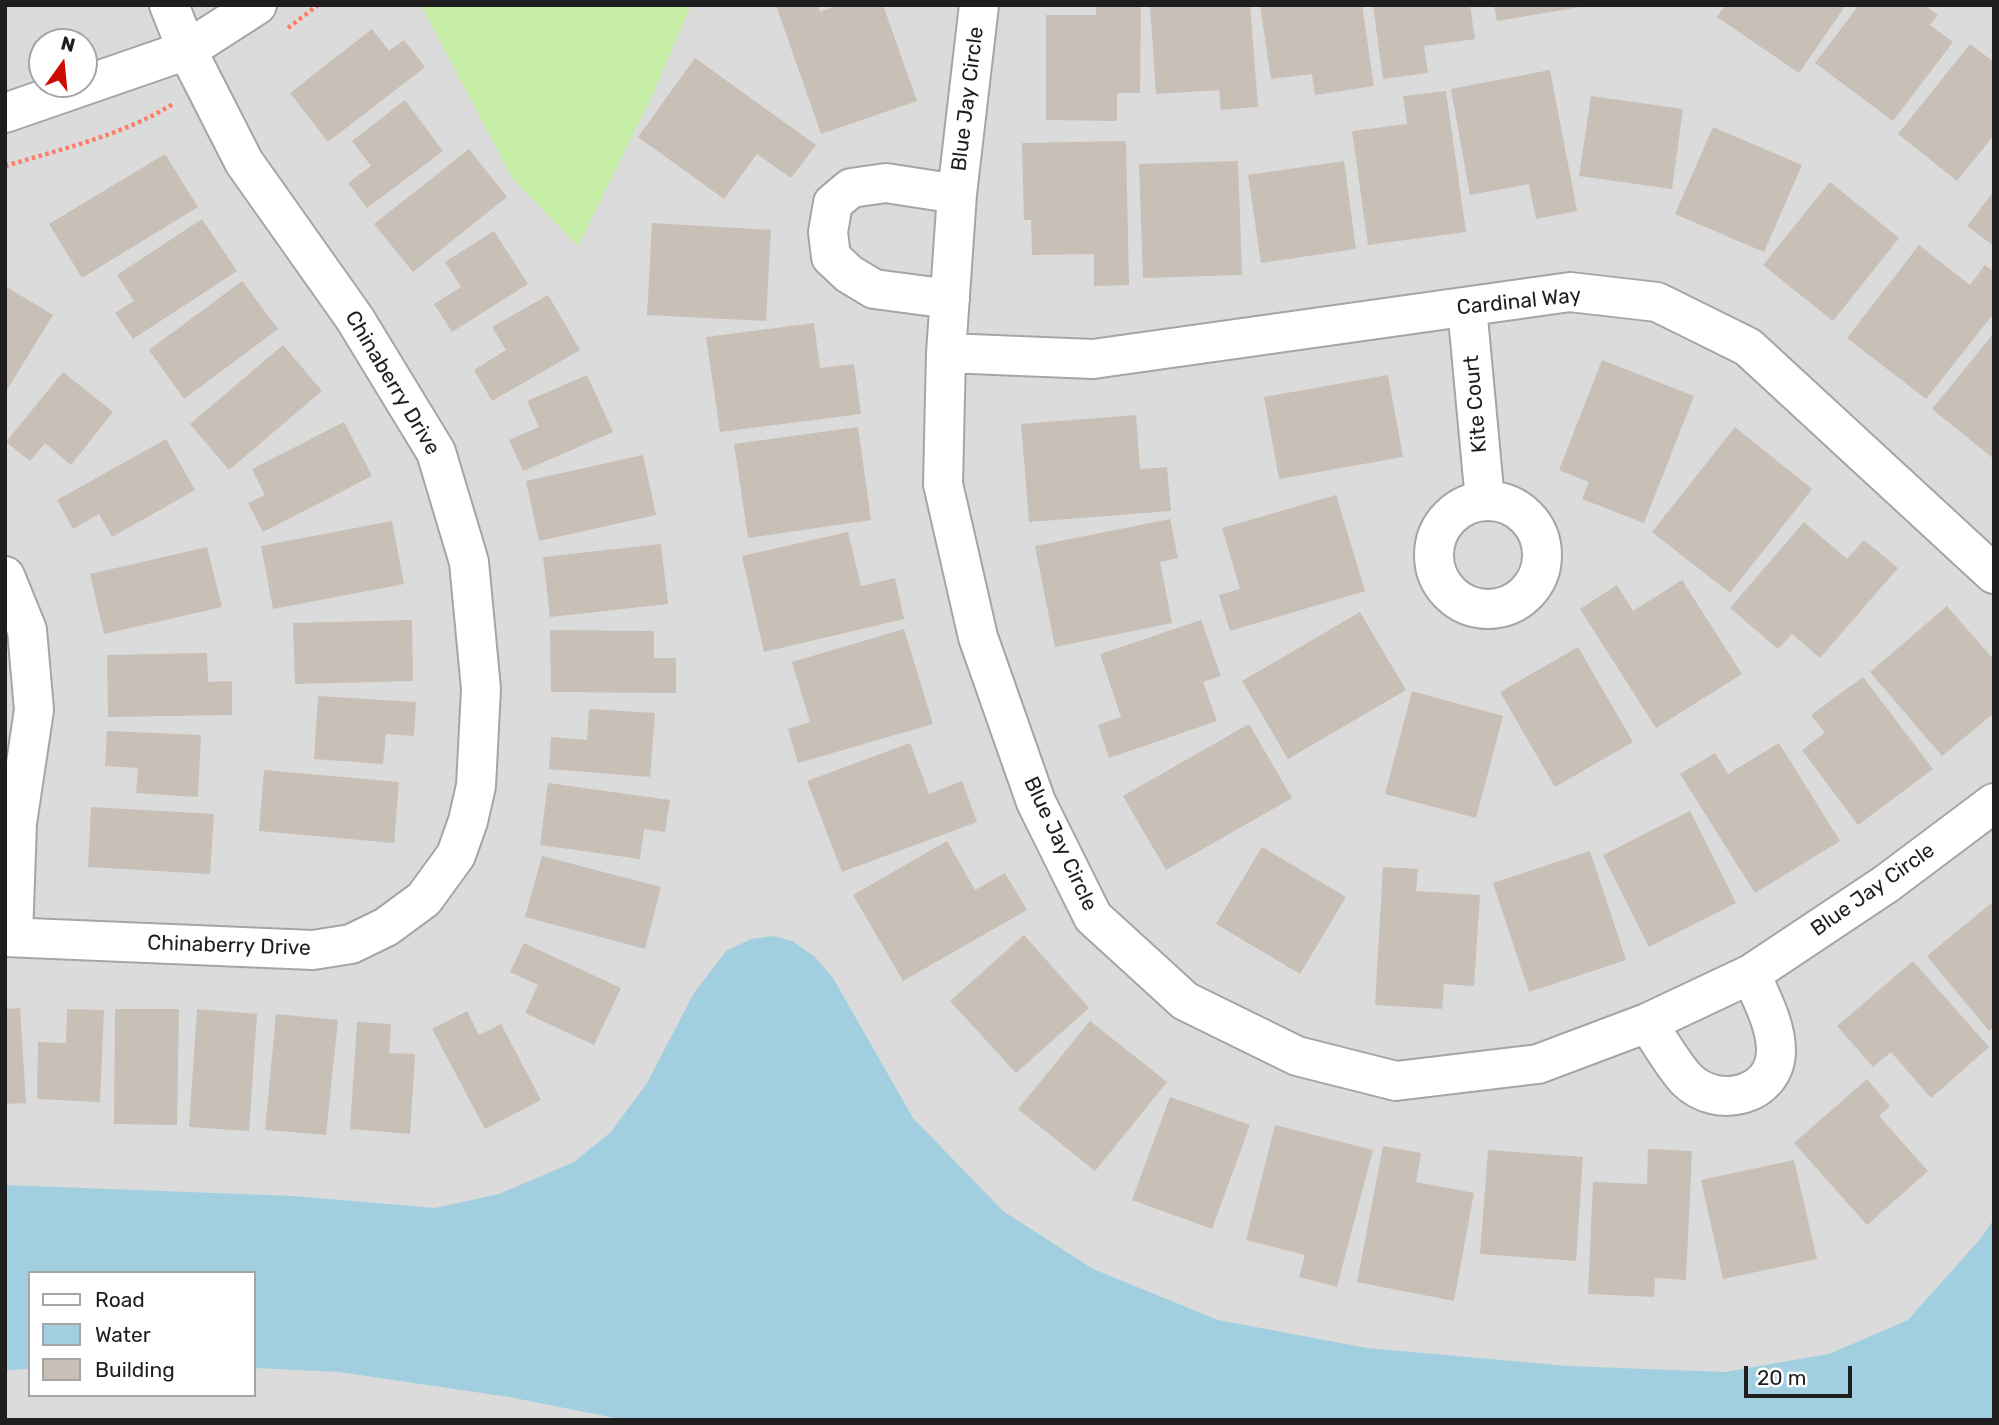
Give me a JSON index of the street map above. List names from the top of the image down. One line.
{"streets":{"street":["Blue Jay Circle","Cardinal Way","Chinaberry Drive","Kite Court"]},"crossings":[["Blue Jay Circle","Cardinal Way"],["Cardinal Way","Kite Court"]],"legend":["Road","Water","Building"],"scale_bar":"20 m","north":"top"}
